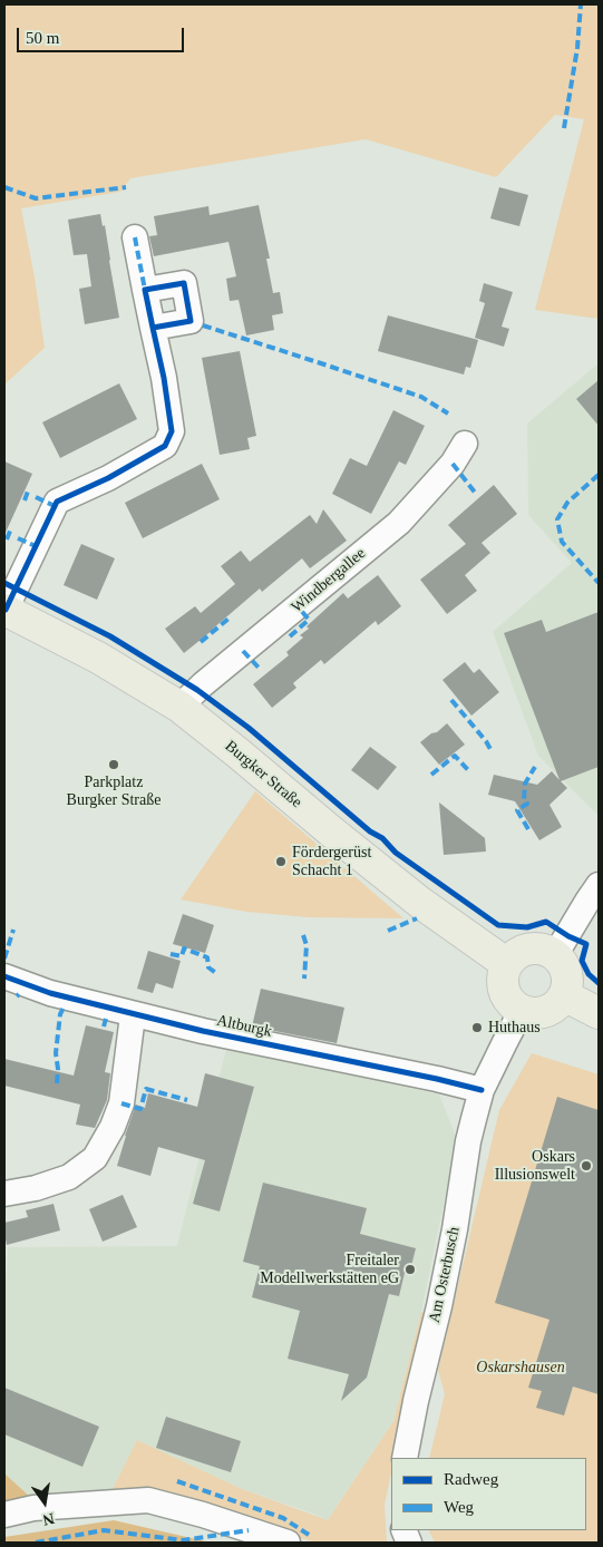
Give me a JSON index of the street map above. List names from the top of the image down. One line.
{"streets":{"main road":["Burgker Straße"],"street":["Windbergallee","Altburgk","Am Osterbusch"]},"crossings":[["Windbergallee","Burgker Straße"],["Burgker Straße","Am Osterbusch"],["Altburgk","Am Osterbusch"]],"parks":["Oskarshausen"],"places":["Parkplatz Burgker Straße","Fördergerüst Schacht 1","Huthaus","Oskars Illusionswelt","Freitaler Modellwerkstätten eG"],"legend":["Radweg","Weg"],"scale_bar":"50 m","north":"bottom"}
